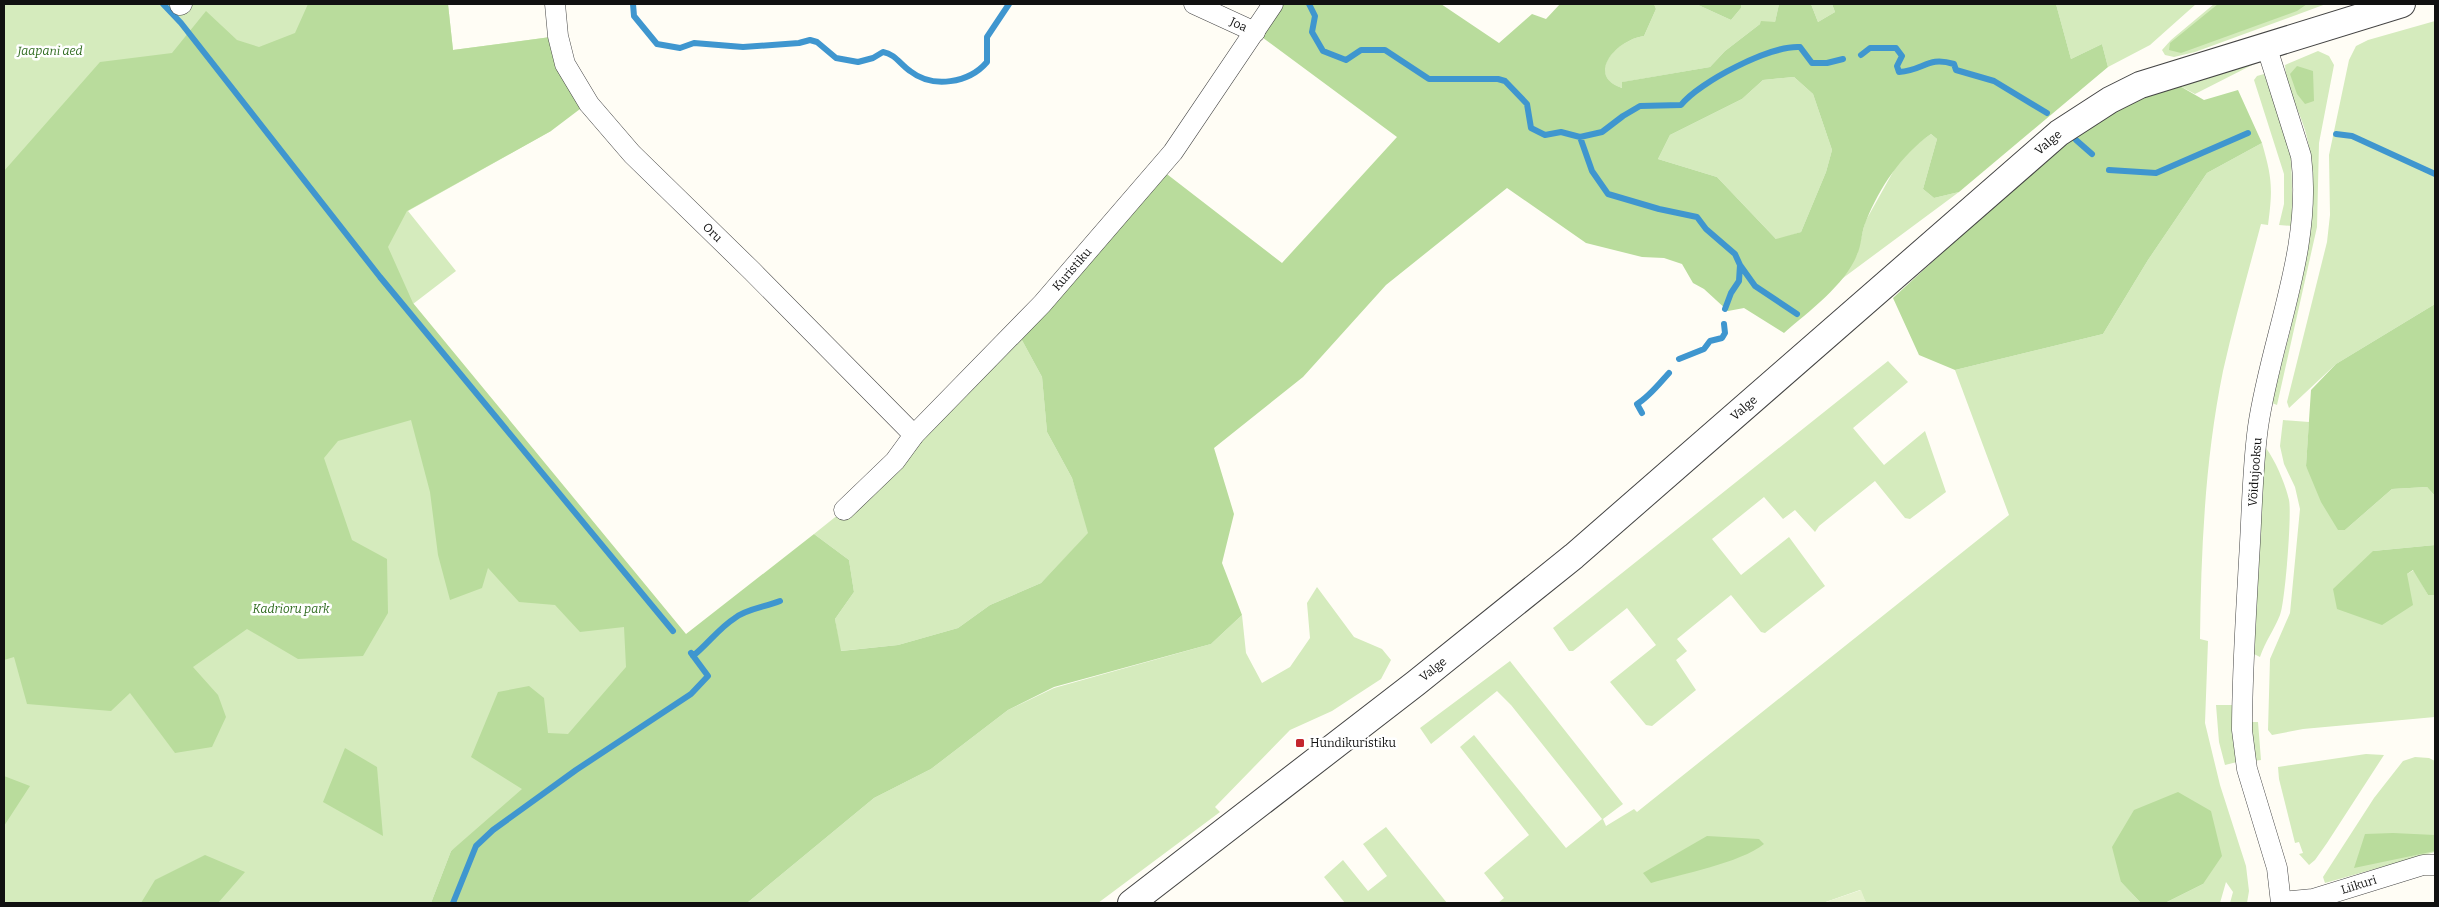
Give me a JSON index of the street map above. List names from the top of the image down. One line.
{"streets":{"street":["Joa","Valge","Oru","Kuristiku","Võidujooksu","Liikuri"]},"crossings":[["Joa","Kuristiku"],["Valge","Võidujooksu"],["Oru","Kuristiku"],["Võidujooksu","Liikuri"]],"parks":["Jaapani aed","Kadrioru park"],"places":{"transit":["Hundikuristiku"]}}
